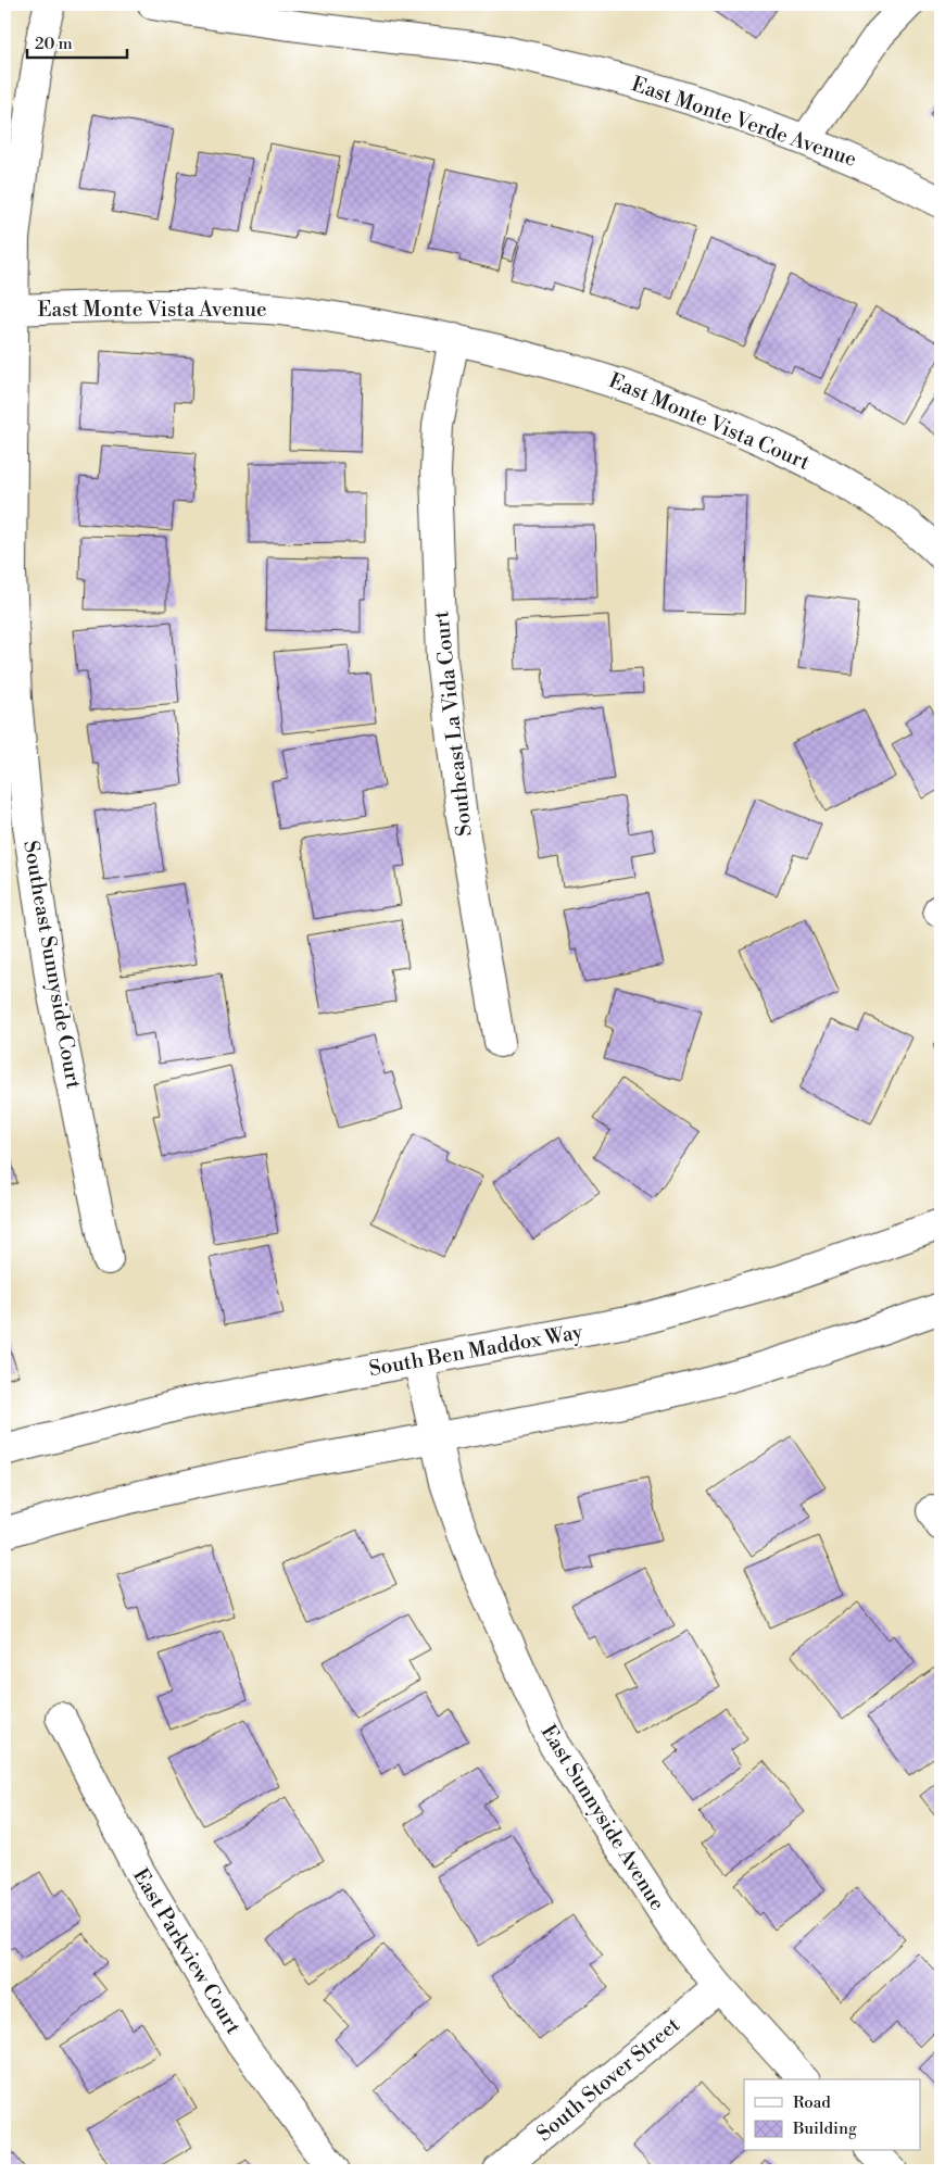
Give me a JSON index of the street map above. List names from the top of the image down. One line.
{"streets":{"street":["East Monte Verde Avenue","East Monte Vista Avenue","East Monte Vista Court","Southeast La Vida Court","Southeast Sunnyside Court","South Ben Maddox Way","East Sunnyside Avenue","East Parkview Court","South Stover Street"]},"crossings":[["East Monte Vista Avenue","East Monte Vista Court"],["East Monte Vista Avenue","Southeast La Vida Court"],["East Monte Vista Avenue","Southeast Sunnyside Court"],["East Monte Vista Court","Southeast La Vida Court"],["South Ben Maddox Way","East Sunnyside Avenue"],["East Sunnyside Avenue","South Stover Street"]],"legend":["Road","Building"],"scale_bar":"20 m"}
